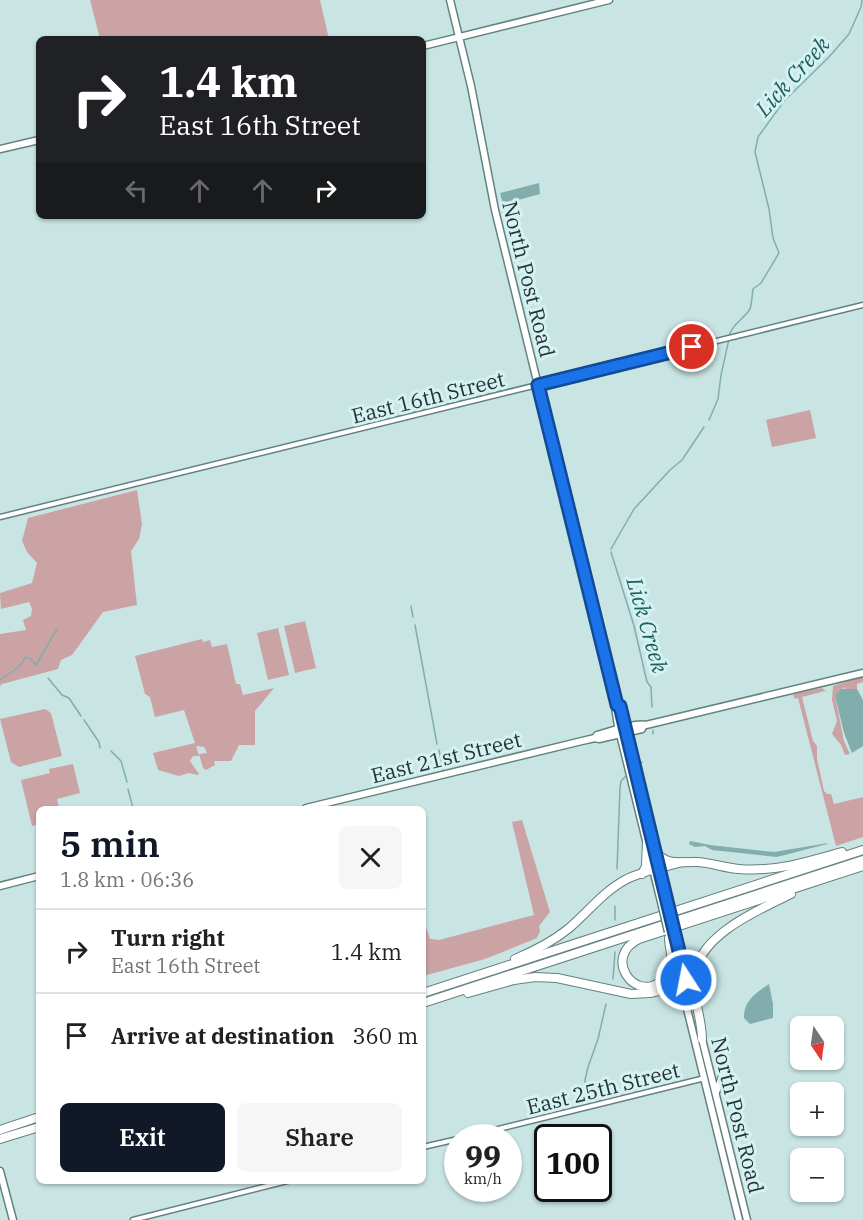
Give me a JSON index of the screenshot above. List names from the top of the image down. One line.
{"streets":{"main road":["North Post Road","East 21st Street"],"street":["East 16th Street","East 25th Street"]},"crossings":[["North Post Road","East 16th Street"],["North Post Road","East 21st Street"],["North Post Road","East 25th Street"]],"water":["Lick Creek"],"north":"bottom","page":{"turn":["1.4 km","East 16th Street"],"heading":["5 min","1.8 km · 06:36"],"list":[{"name":"Turn right","note":"East 16th Street","value":"1.4 km"},{"name":"Arrive at destination","value":"360 m"}],"map_buttons":["+","−"],"buttons":["Exit","Share"],"speed":"99 km/h","limit":"100"}}
